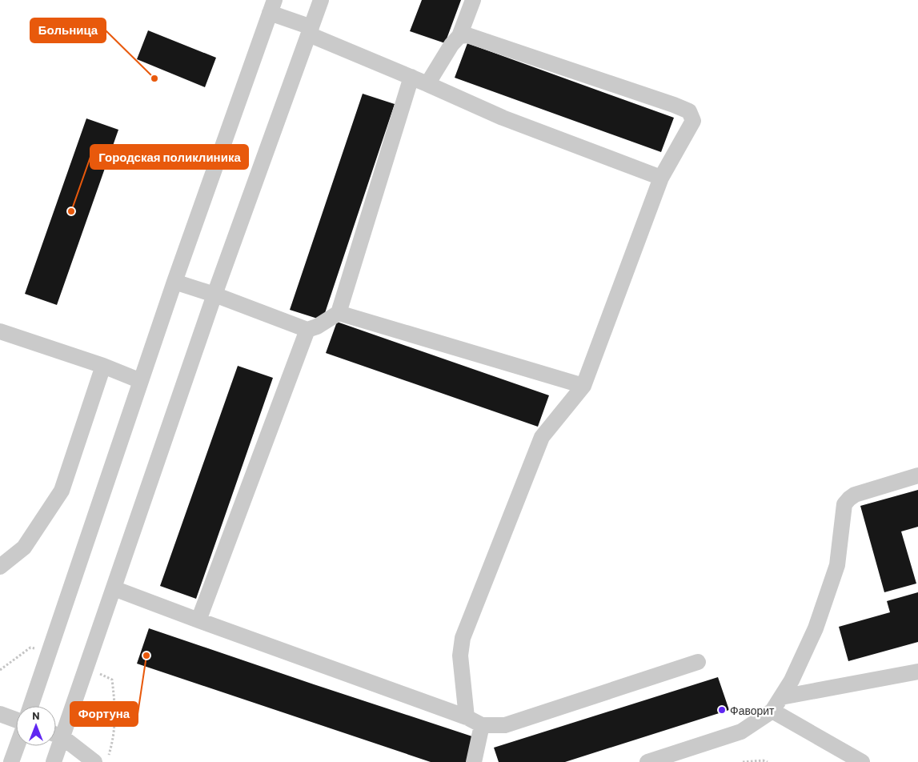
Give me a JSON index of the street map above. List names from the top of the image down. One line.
{"places":["Больница","Городская поликлиника","Фортуна","Фаворит"],"north":"top"}
